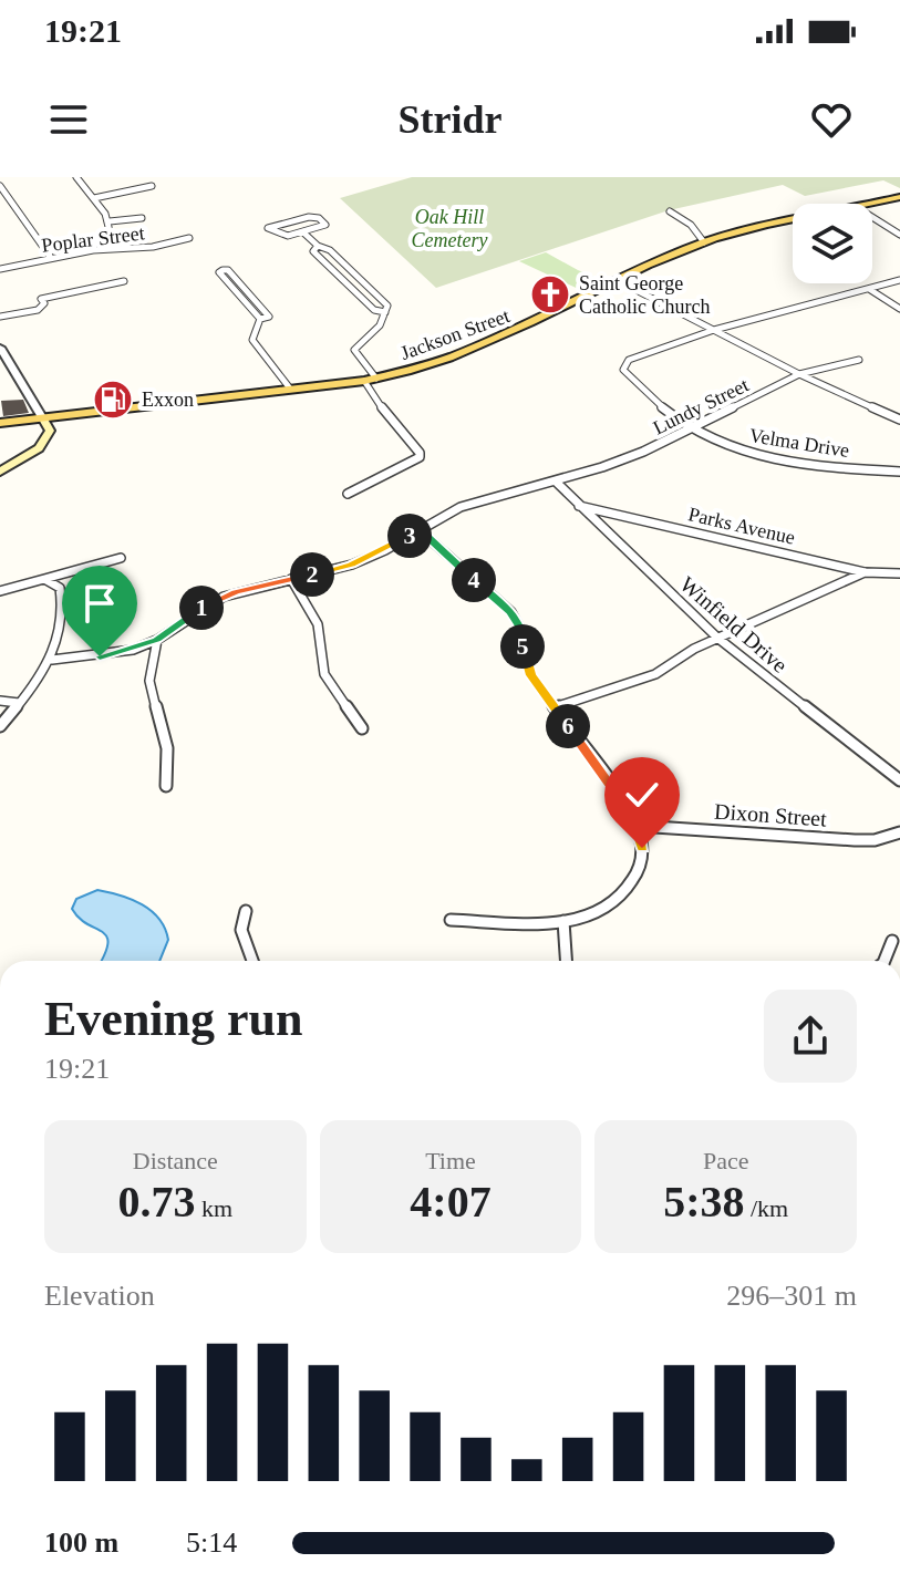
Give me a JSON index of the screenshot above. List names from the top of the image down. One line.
{"streets":{"main road":["Jackson Street"],"street":["Poplar Street","Lundy Street","Velma Drive","Parks Avenue","Winfield Drive","Dixon Street"]},"crossings":[["Lundy Street","Velma Drive"],["Lundy Street","Winfield Drive"],["Parks Avenue","Winfield Drive"]],"parks":["Oak Hill Cemetery"],"places":{"church":["Saint George Catholic Church"],"fuel station":["Exxon"]},"page":{"status":"19:21","header":"Stridr","pins":["3","2","4","1","5","6"],"heading":["Evening run","19:21"],"stats":[["Distance","0.73 km"],["Time","4:07"],["Pace","5:38 /km"]],"chart":["Elevation","296–301 m"],"list":[{"name":"100 m","note":"5:14"}]}}
